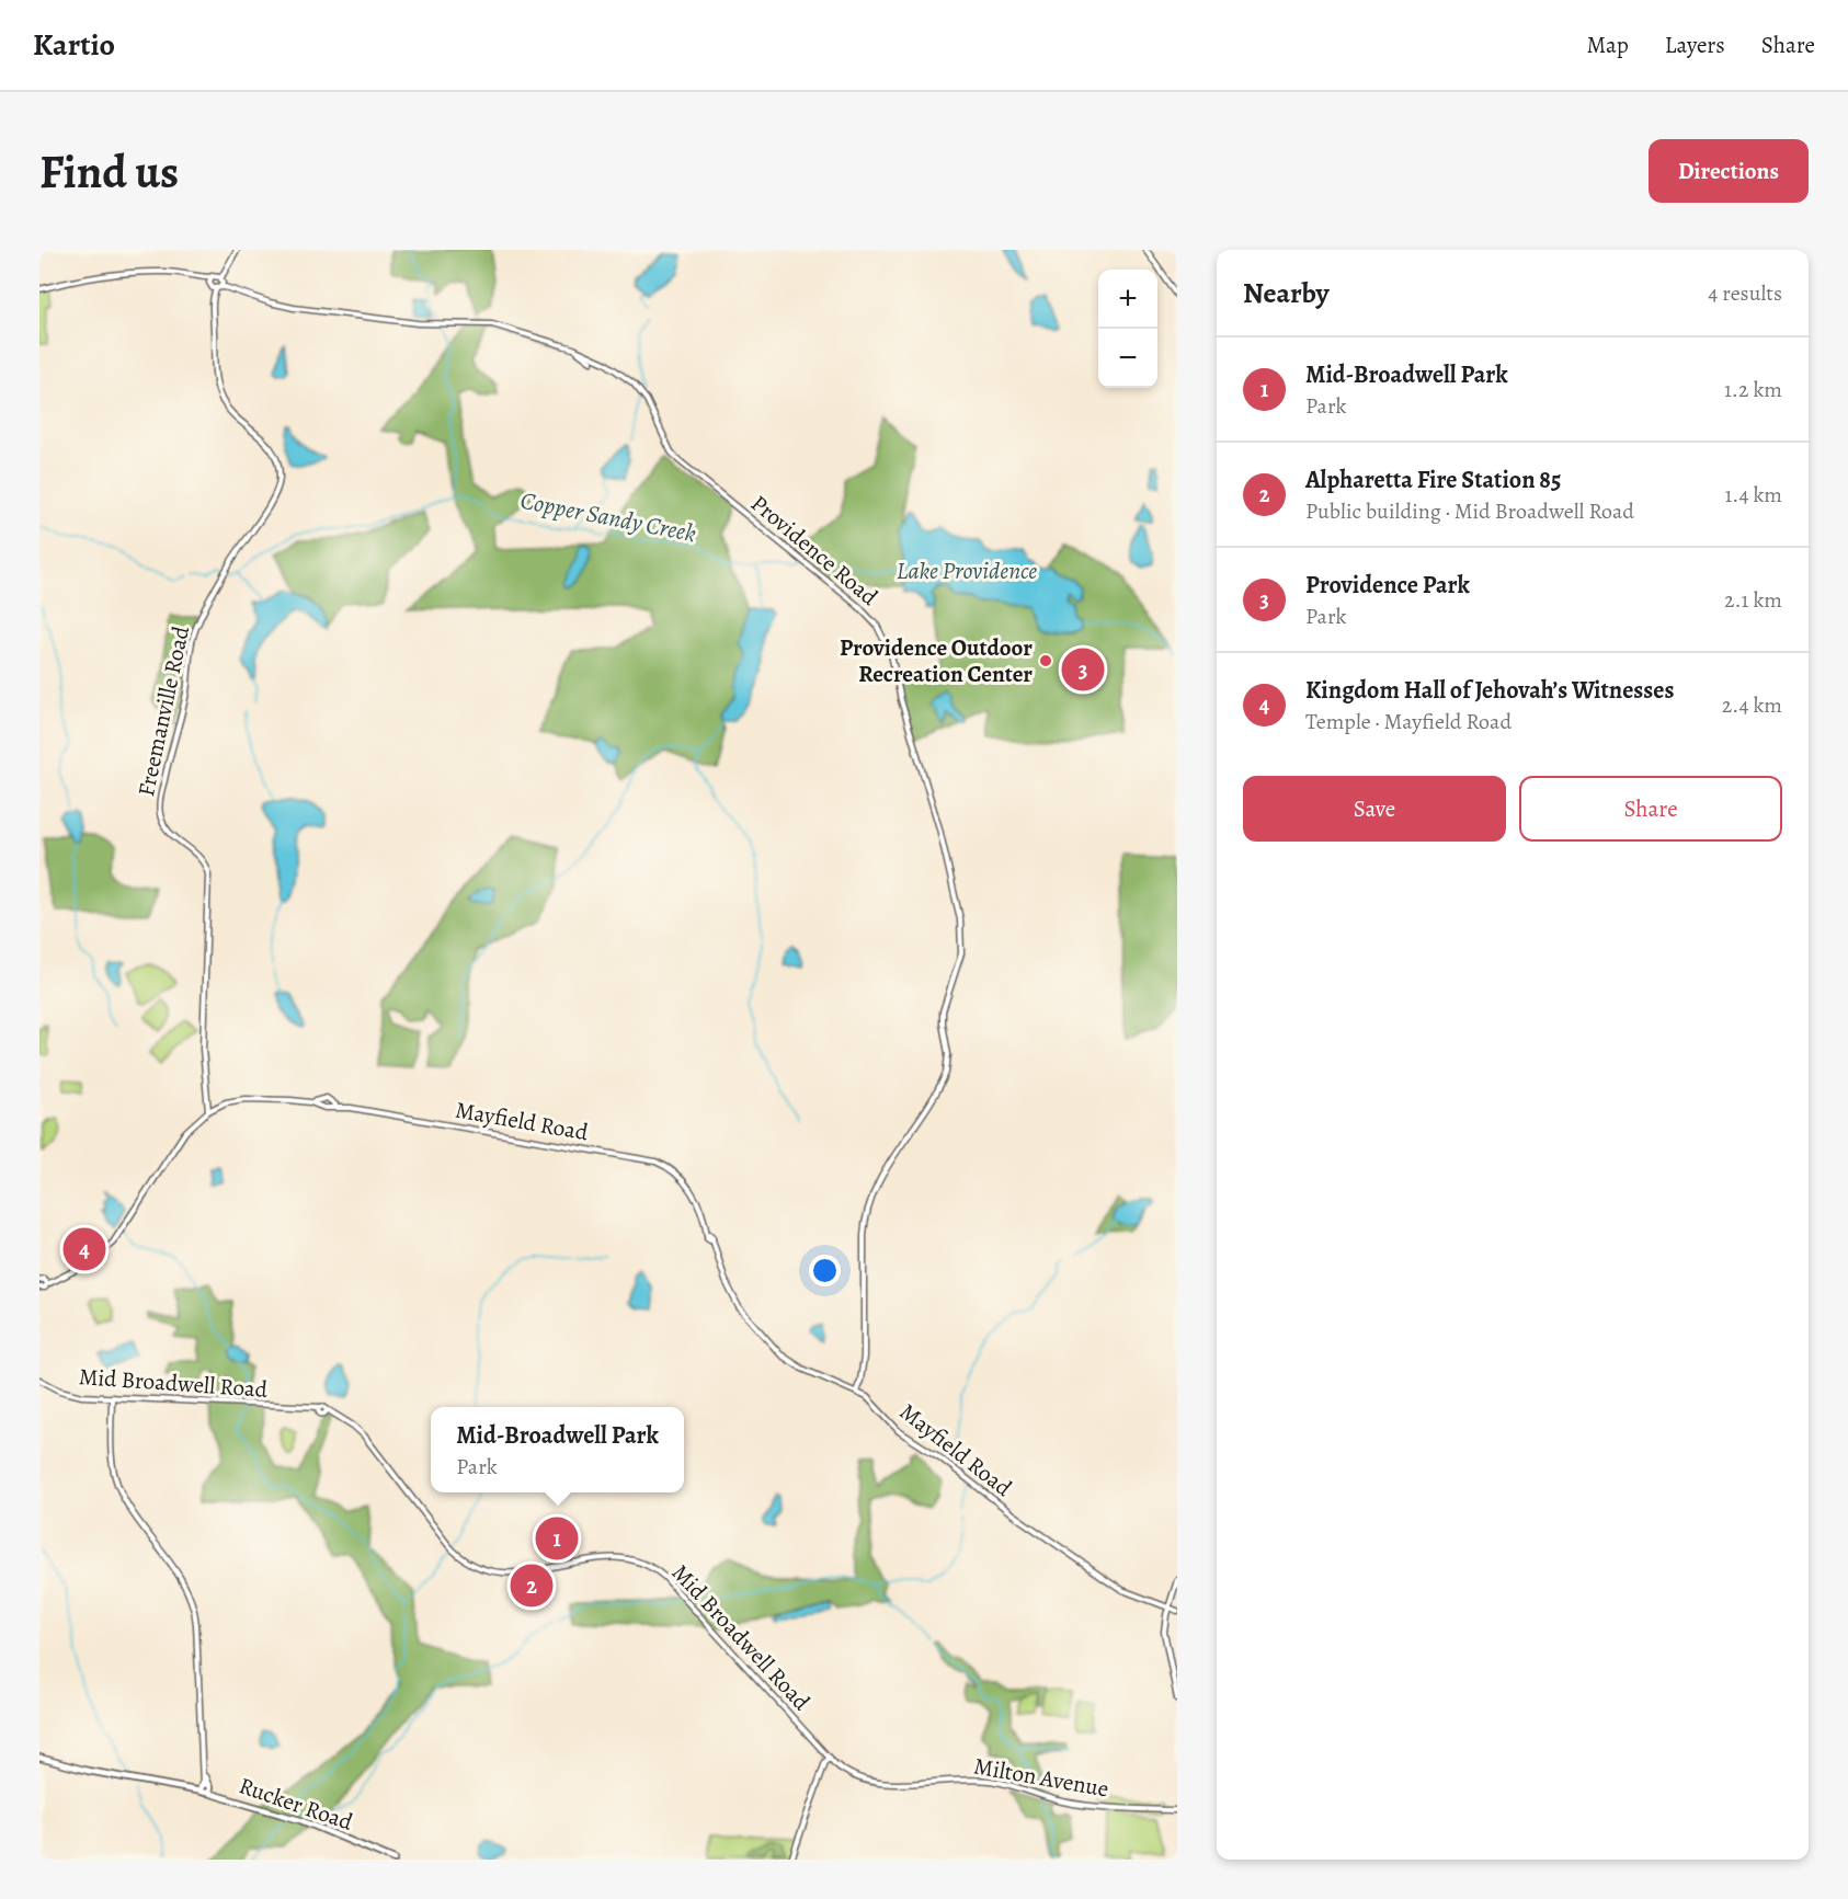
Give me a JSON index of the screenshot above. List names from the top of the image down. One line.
{"streets":{"main road":["Rucker Road"],"street":["Providence Road","Freemanville Road","Mayfield Road","Mid Broadwell Road","Milton Avenue"]},"crossings":[["Providence Road","Freemanville Road"],["Providence Road","Mayfield Road"],["Mid Broadwell Road","Milton Avenue"]],"water":["Copper Sandy Creek","Lake Providence"],"places":["Providence Outdoor Recreation Center"],"page":{"header":"Kartio","nav":["Map","Layers","Share"],"buttons":["Directions",["Save","Share"]],"title":"Find us","heading":["Nearby","4 results"],"map_buttons":["+","−"],"list":[{"mark":"1","name":"Mid-Broadwell Park","note":"Park","value":"1.2 km"},{"mark":"2","name":"Alpharetta Fire Station 85","note":"Public building · Mid Broadwell Road","value":"1.4 km"},{"mark":"3","name":"Providence Park","note":"Park","value":"2.1 km"},{"mark":"4","name":"Kingdom Hall of Jehovah’s Witnesses","note":"Temple · Mayfield Road","value":"2.4 km"}],"pins":["3","4","1","2"],"popup":["Mid-Broadwell Park","Park"]}}
